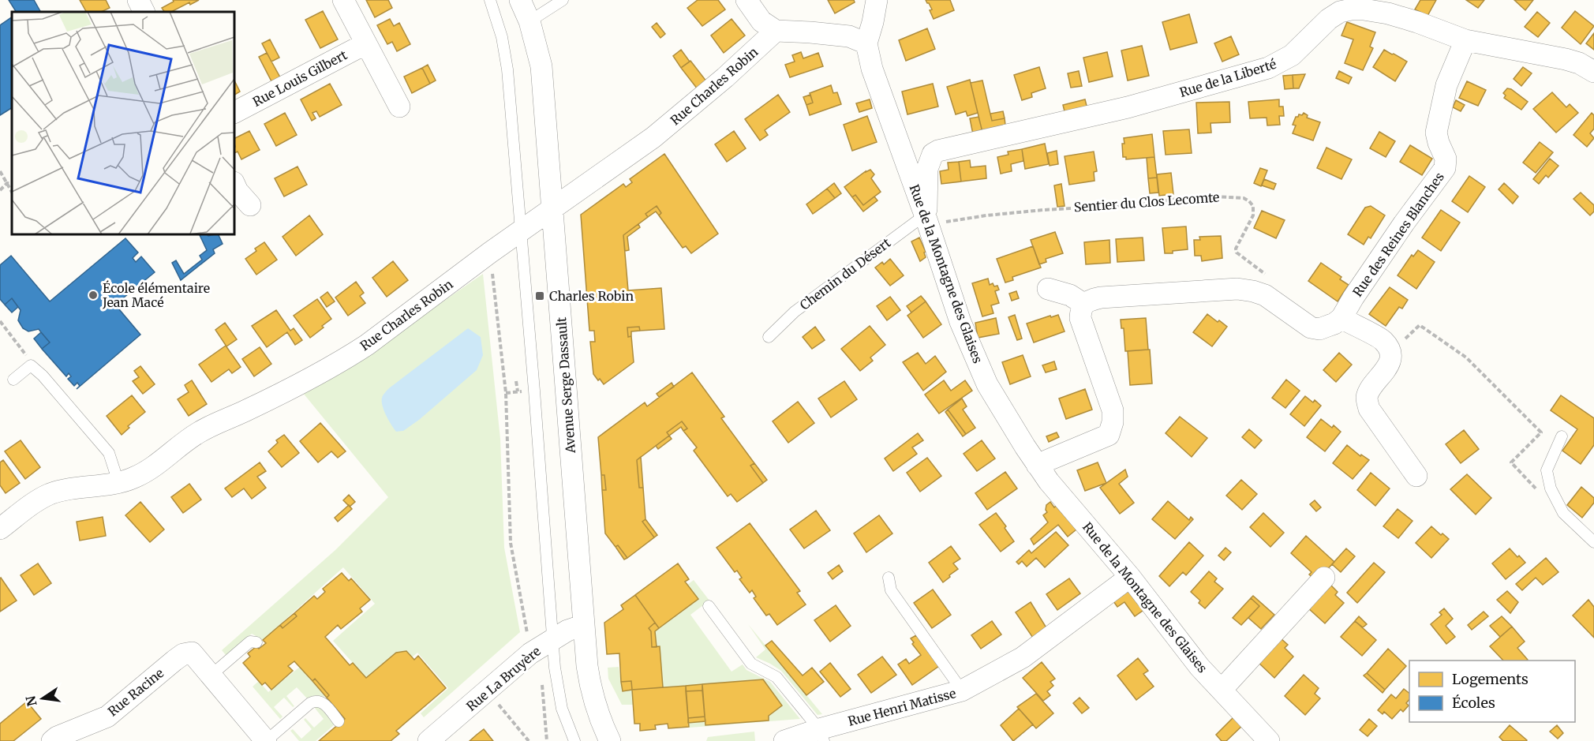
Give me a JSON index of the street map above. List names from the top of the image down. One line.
{"streets":{"street":["Rue Louis Gilbert","Rue de la Liberté","Rue Charles Robin","Rue des Reines Blanches","Rue de la Montagne des Glaises","Avenue Serge Dassault","Rue La Bruyère","Rue Racine","Rue Henri Matisse"],"lane":["Chemin du Désert"],"path":["Sentier du Clos Lecomte"]},"crossings":[["Rue de la Liberté","Sentier du Clos Lecomte"],["Rue de la Liberté","Rue des Reines Blanches"],["Rue de la Liberté","Chemin du Désert"],["Rue de la Liberté","Rue de la Montagne des Glaises"],["Rue Charles Robin","Avenue Serge Dassault"],["Sentier du Clos Lecomte","Chemin du Désert"],["Sentier du Clos Lecomte","Rue de la Montagne des Glaises"],["Chemin du Désert","Rue de la Montagne des Glaises"],["Rue de la Montagne des Glaises","Rue Henri Matisse"],["Avenue Serge Dassault","Rue La Bruyère"]],"places":{"other":["École élémentaire Jean Macé"],"transit":["Charles Robin"]},"legend":["Logements","Écoles"],"north":"left"}
